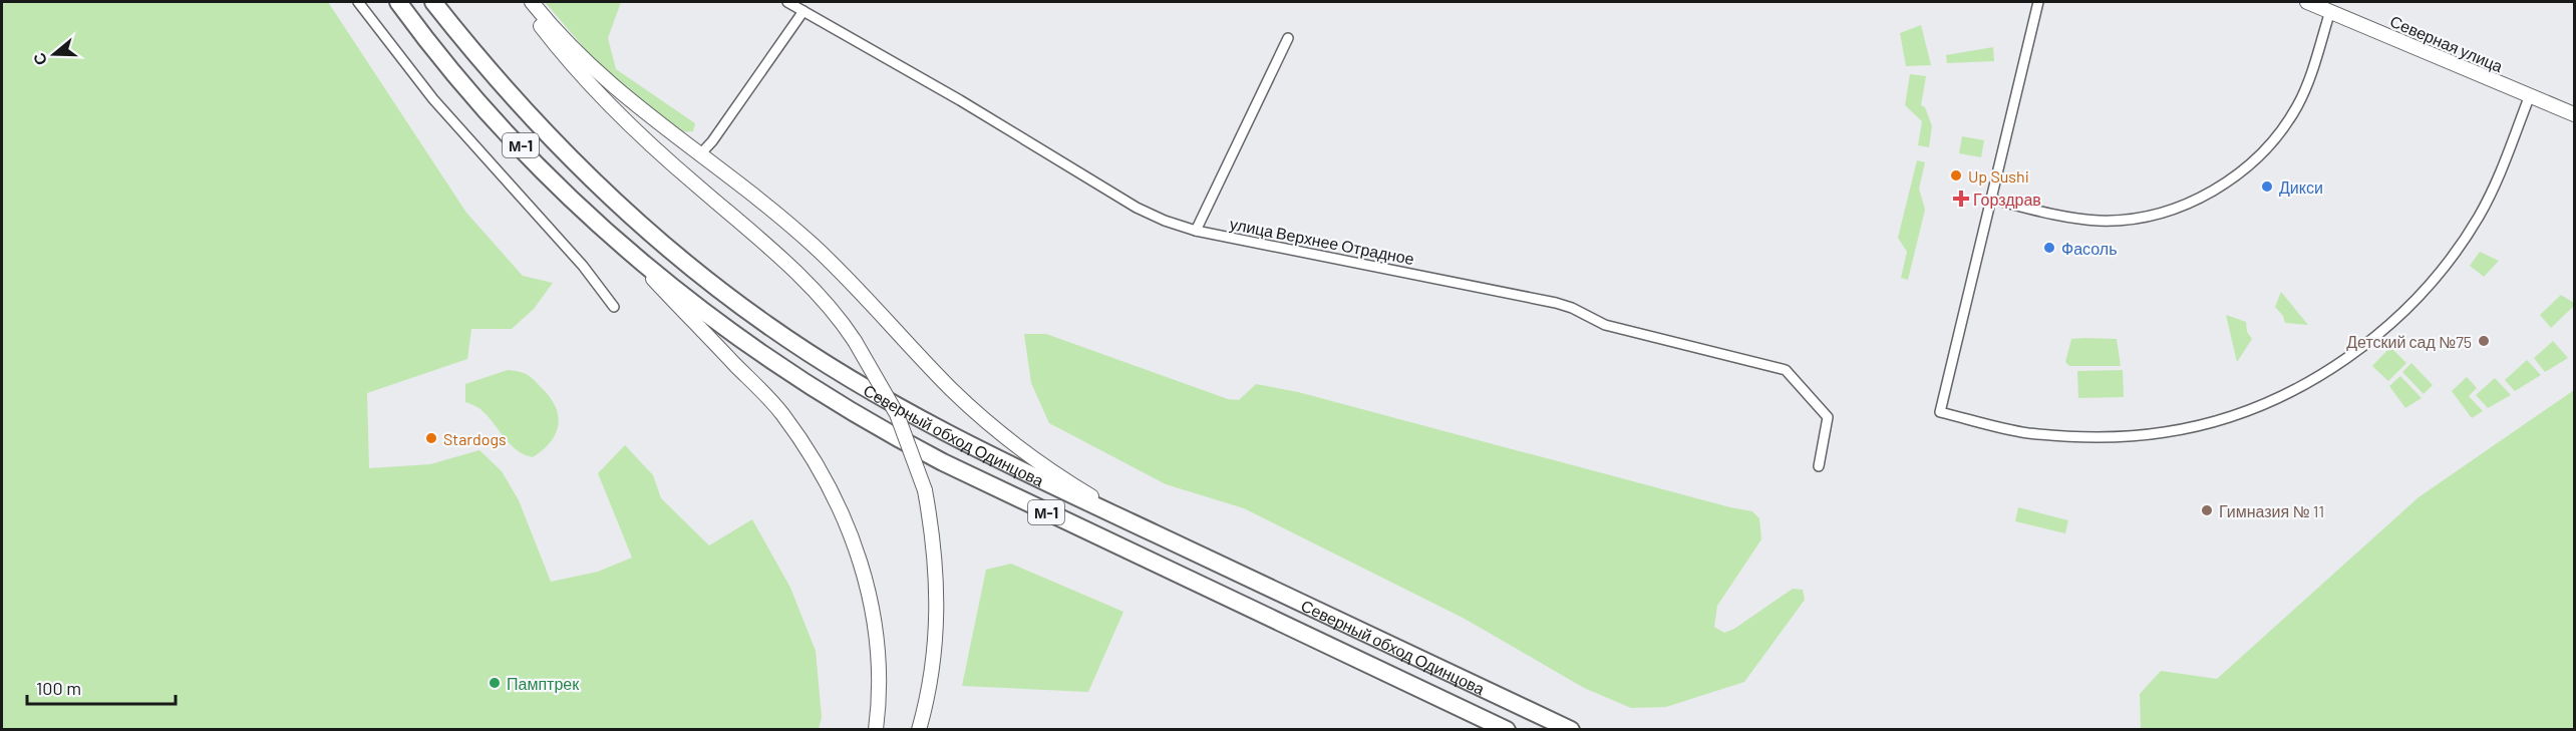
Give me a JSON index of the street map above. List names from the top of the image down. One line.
{"streets":{"highway":["М-1","Северный обход Одинцова"],"main road":["Северная улица"],"street":["улица Верхнее Отрадное"]},"places":{"other":["Up Sushi","Дикси","Фасоль","Детский сад №75","Stardogs","Гимназия № 11","Памптрек"],"health":["Горздрав"]},"scale_bar":"100 m","north":"left"}
